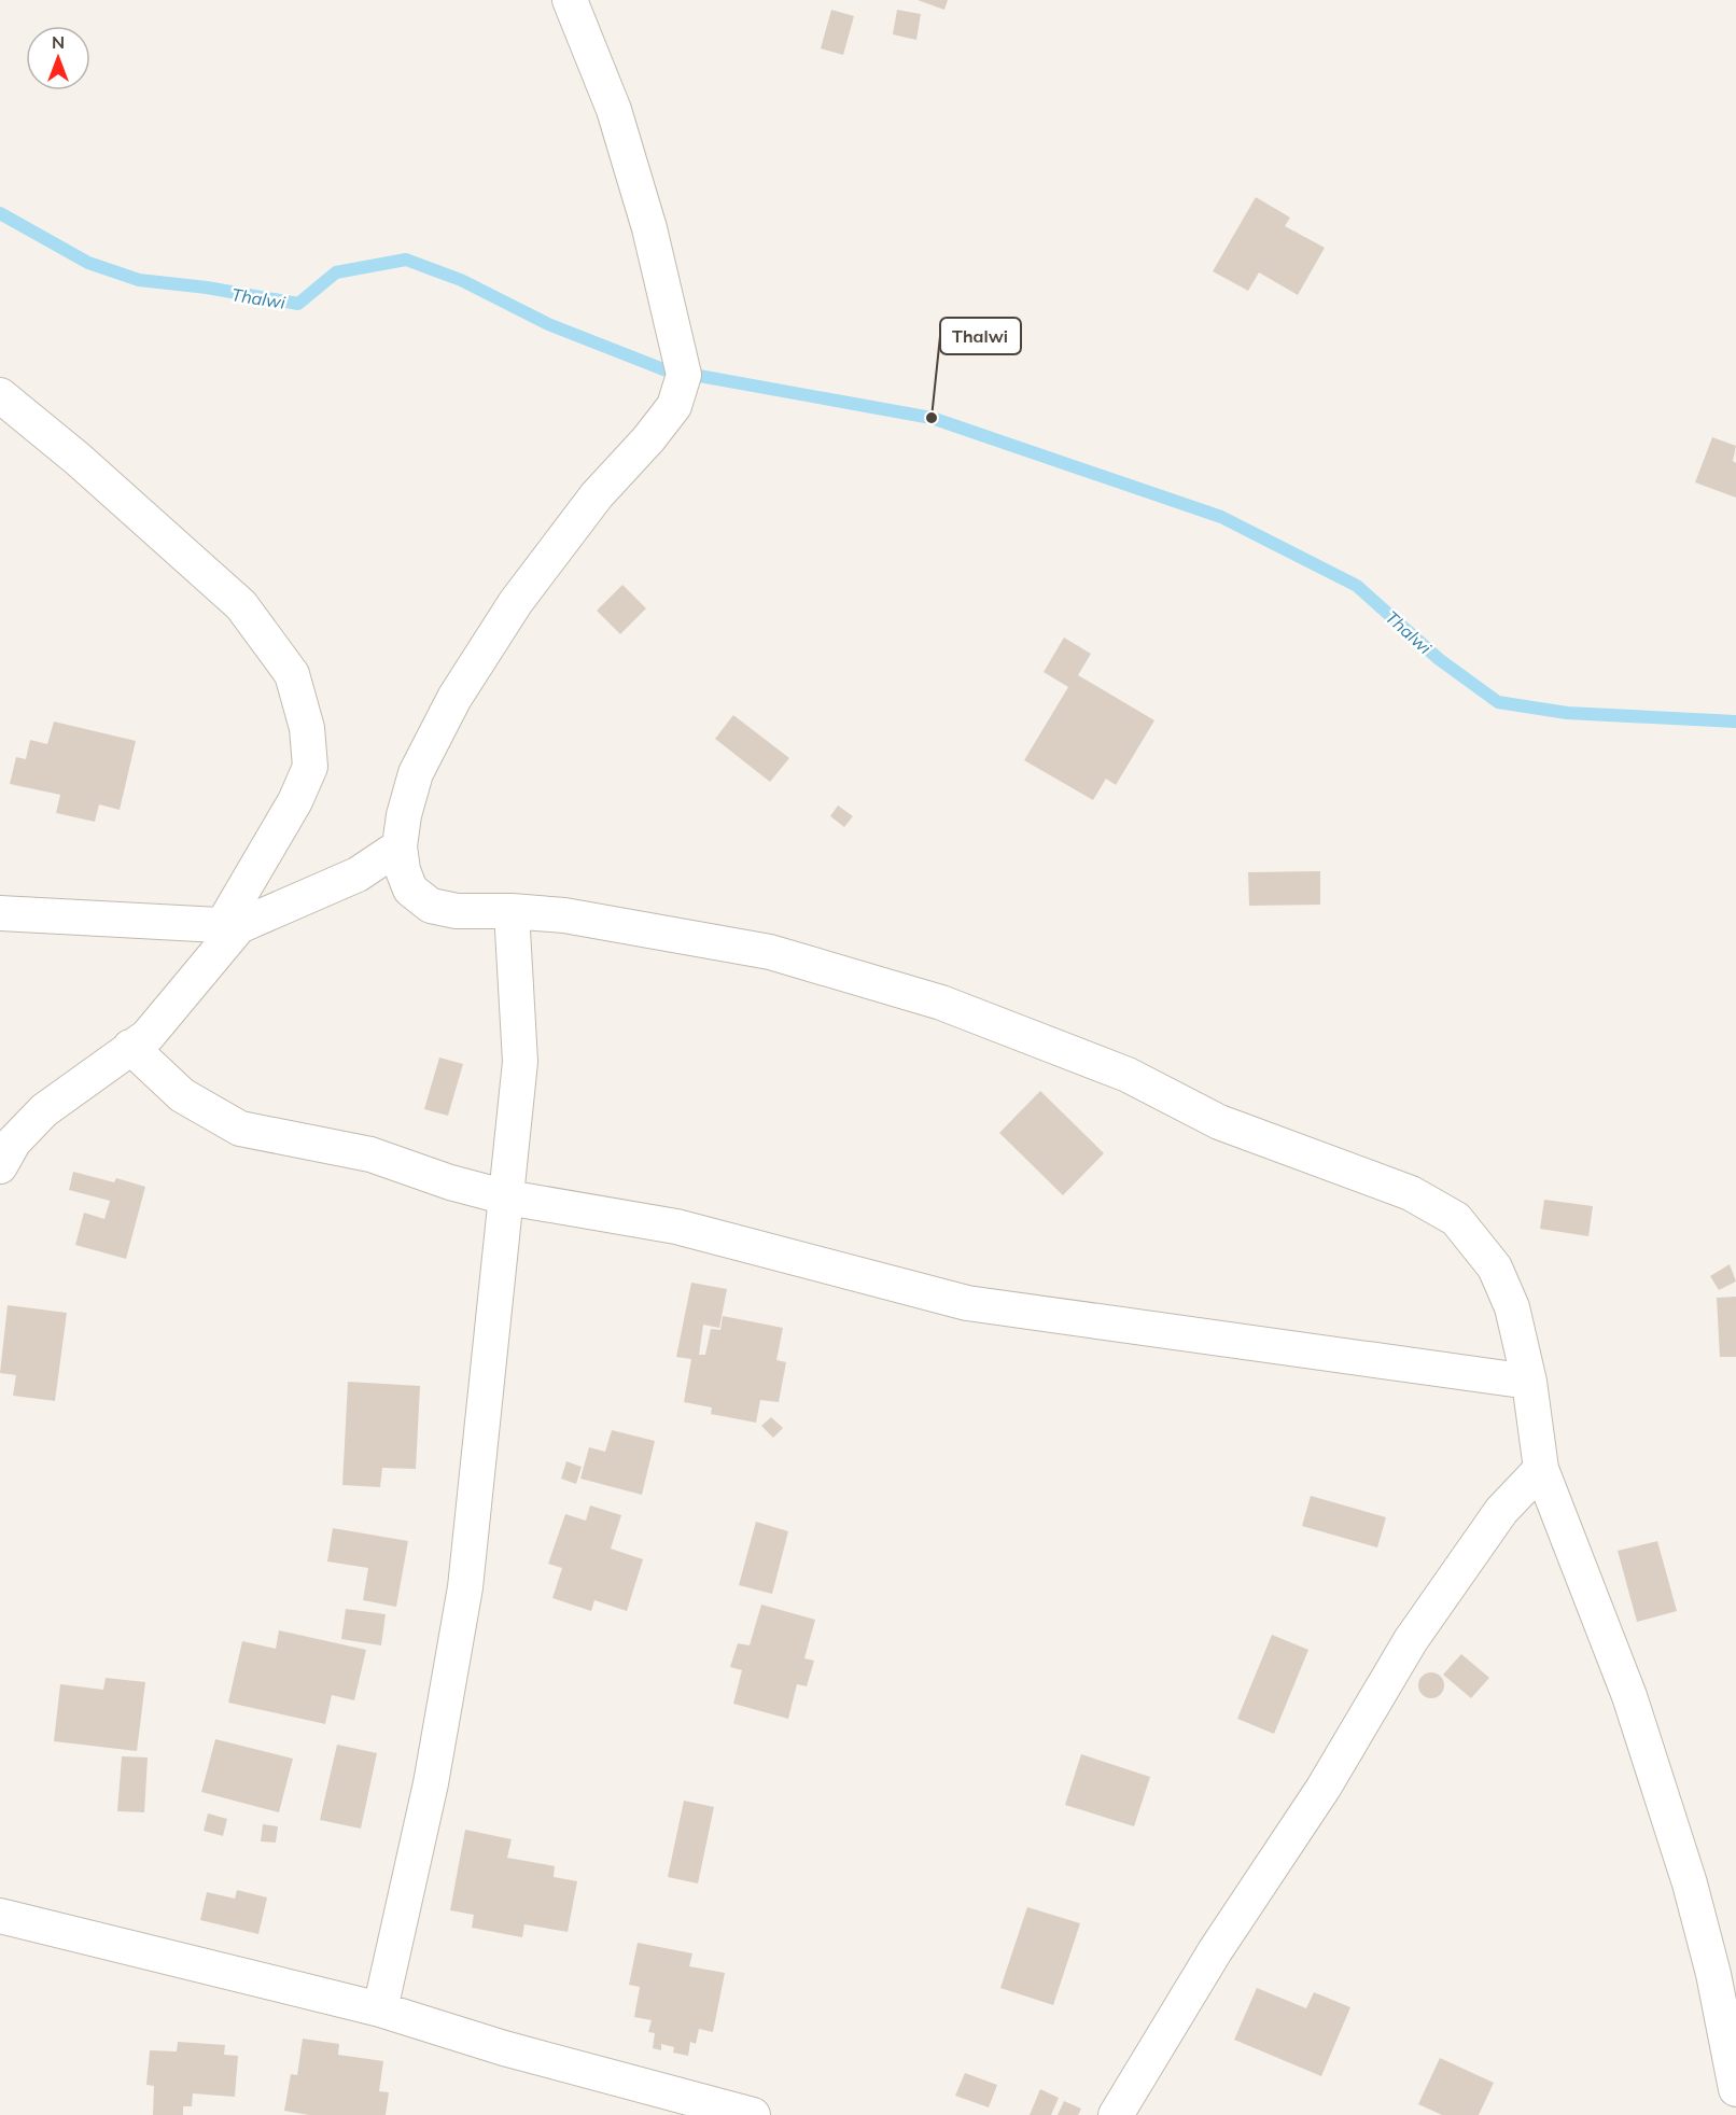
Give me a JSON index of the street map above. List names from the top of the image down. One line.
{"water":["Thalwi"],"places":["Thalwi"],"north":"top"}
